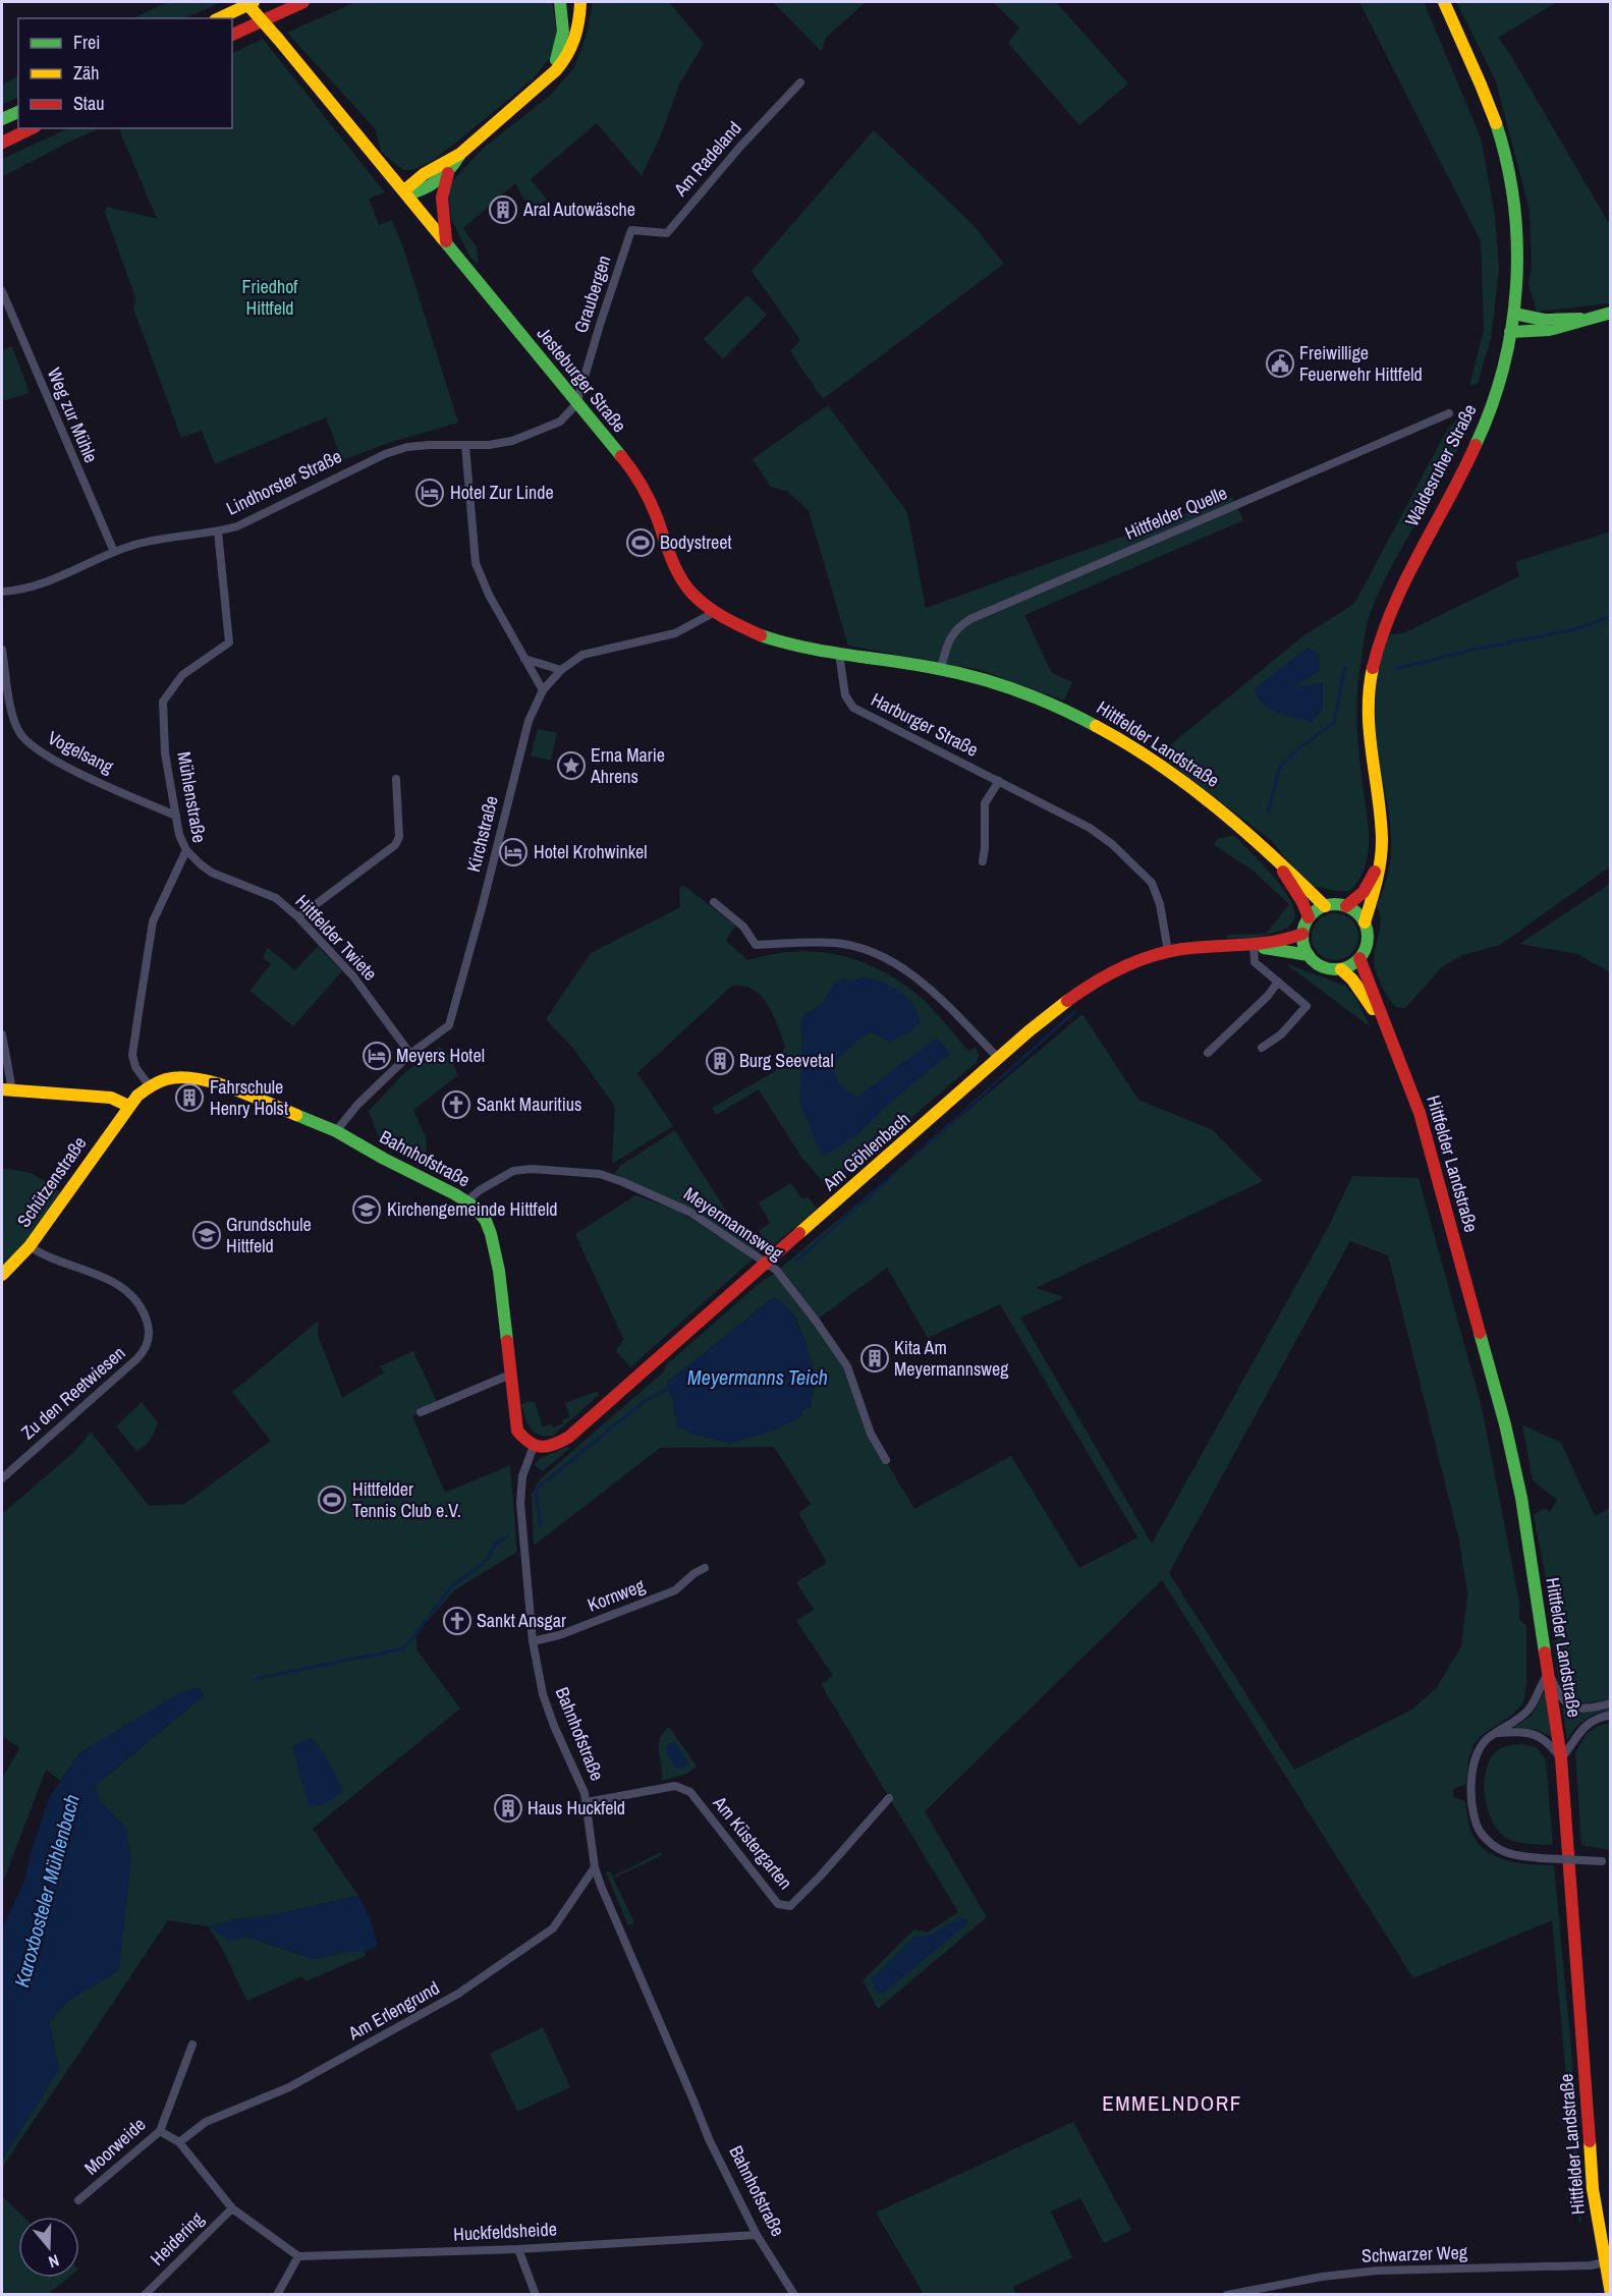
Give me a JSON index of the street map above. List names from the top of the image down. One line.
{"streets":{"main road":["Jesteburger Straße","Waldesruher Straße","Hittfelder Landstraße","Am Göhlenbach","Bahnhofstraße","Schützenstraße"],"street":["Am Radeland","Graubergen","Weg zur Mühle","Lindhorster Straße","Hittfelder Quelle","Harburger Straße","Vogelsang","Mühlenstraße","Kirchstraße","Hittfelder Twiete","Meyermannsweg","Zu den Reetwiesen","Kornweg","Am Küstergarten","Am Erlengrund","Moorweide","Huckfeldsheide","Heidering","Schwarzer Weg"]},"crossings":[["Am Radeland","Graubergen"],["Graubergen","Jesteburger Straße"],["Graubergen","Lindhorster Straße"],["Jesteburger Straße","Lindhorster Straße"],["Jesteburger Straße","Hittfelder Quelle"],["Jesteburger Straße","Harburger Straße"],["Jesteburger Straße","Hittfelder Landstraße"],["Jesteburger Straße","Kirchstraße"],["Weg zur Mühle","Lindhorster Straße"],["Waldesruher Straße","Hittfelder Landstraße"],["Waldesruher Straße","Am Göhlenbach"],["Lindhorster Straße","Mühlenstraße"],["Hittfelder Quelle","Hittfelder Landstraße"],["Harburger Straße","Am Göhlenbach"],["Hittfelder Landstraße","Am Göhlenbach"],["Hittfelder Landstraße","Schwarzer Weg"],["Vogelsang","Mühlenstraße"],["Mühlenstraße","Hittfelder Twiete"],["Mühlenstraße","Bahnhofstraße"],["Mühlenstraße","Schützenstraße"],["Kirchstraße","Hittfelder Twiete"],["Kirchstraße","Bahnhofstraße"],["Am Göhlenbach","Bahnhofstraße"],["Am Göhlenbach","Meyermannsweg"],["Bahnhofstraße","Schützenstraße"],["Bahnhofstraße","Meyermannsweg"],["Bahnhofstraße","Kornweg"],["Bahnhofstraße","Am Küstergarten"],["Bahnhofstraße","Am Erlengrund"],["Bahnhofstraße","Huckfeldsheide"],["Schützenstraße","Zu den Reetwiesen"]],"districts":["EMMELNDORF"],"water":["Meyermanns Teich","Karoxbosteler Mühlenbach"],"parks":["Friedhof Hittfeld"],"places":{"building":["Aral Autowäsche","Burg Seevetal","Fahrschule Henry Holst","Kita Am Meyermannsweg","Haus Huckfeld"],"public building":["Freiwillige Feuerwehr Hittfeld"],"hotel":["Hotel Zur Linde","Hotel Krohwinkel","Meyers Hotel"],"sports":["Bodystreet","Hittfelder Tennis Club e.V."],"place":["Erna Marie Ahrens"],"church":["Sankt Mauritius","Sankt Ansgar"],"school or university":["Kirchengemeinde Hittfeld","Grundschule Hittfeld"]},"legend":["Frei","Zäh","Stau"],"north":"bottom"}
